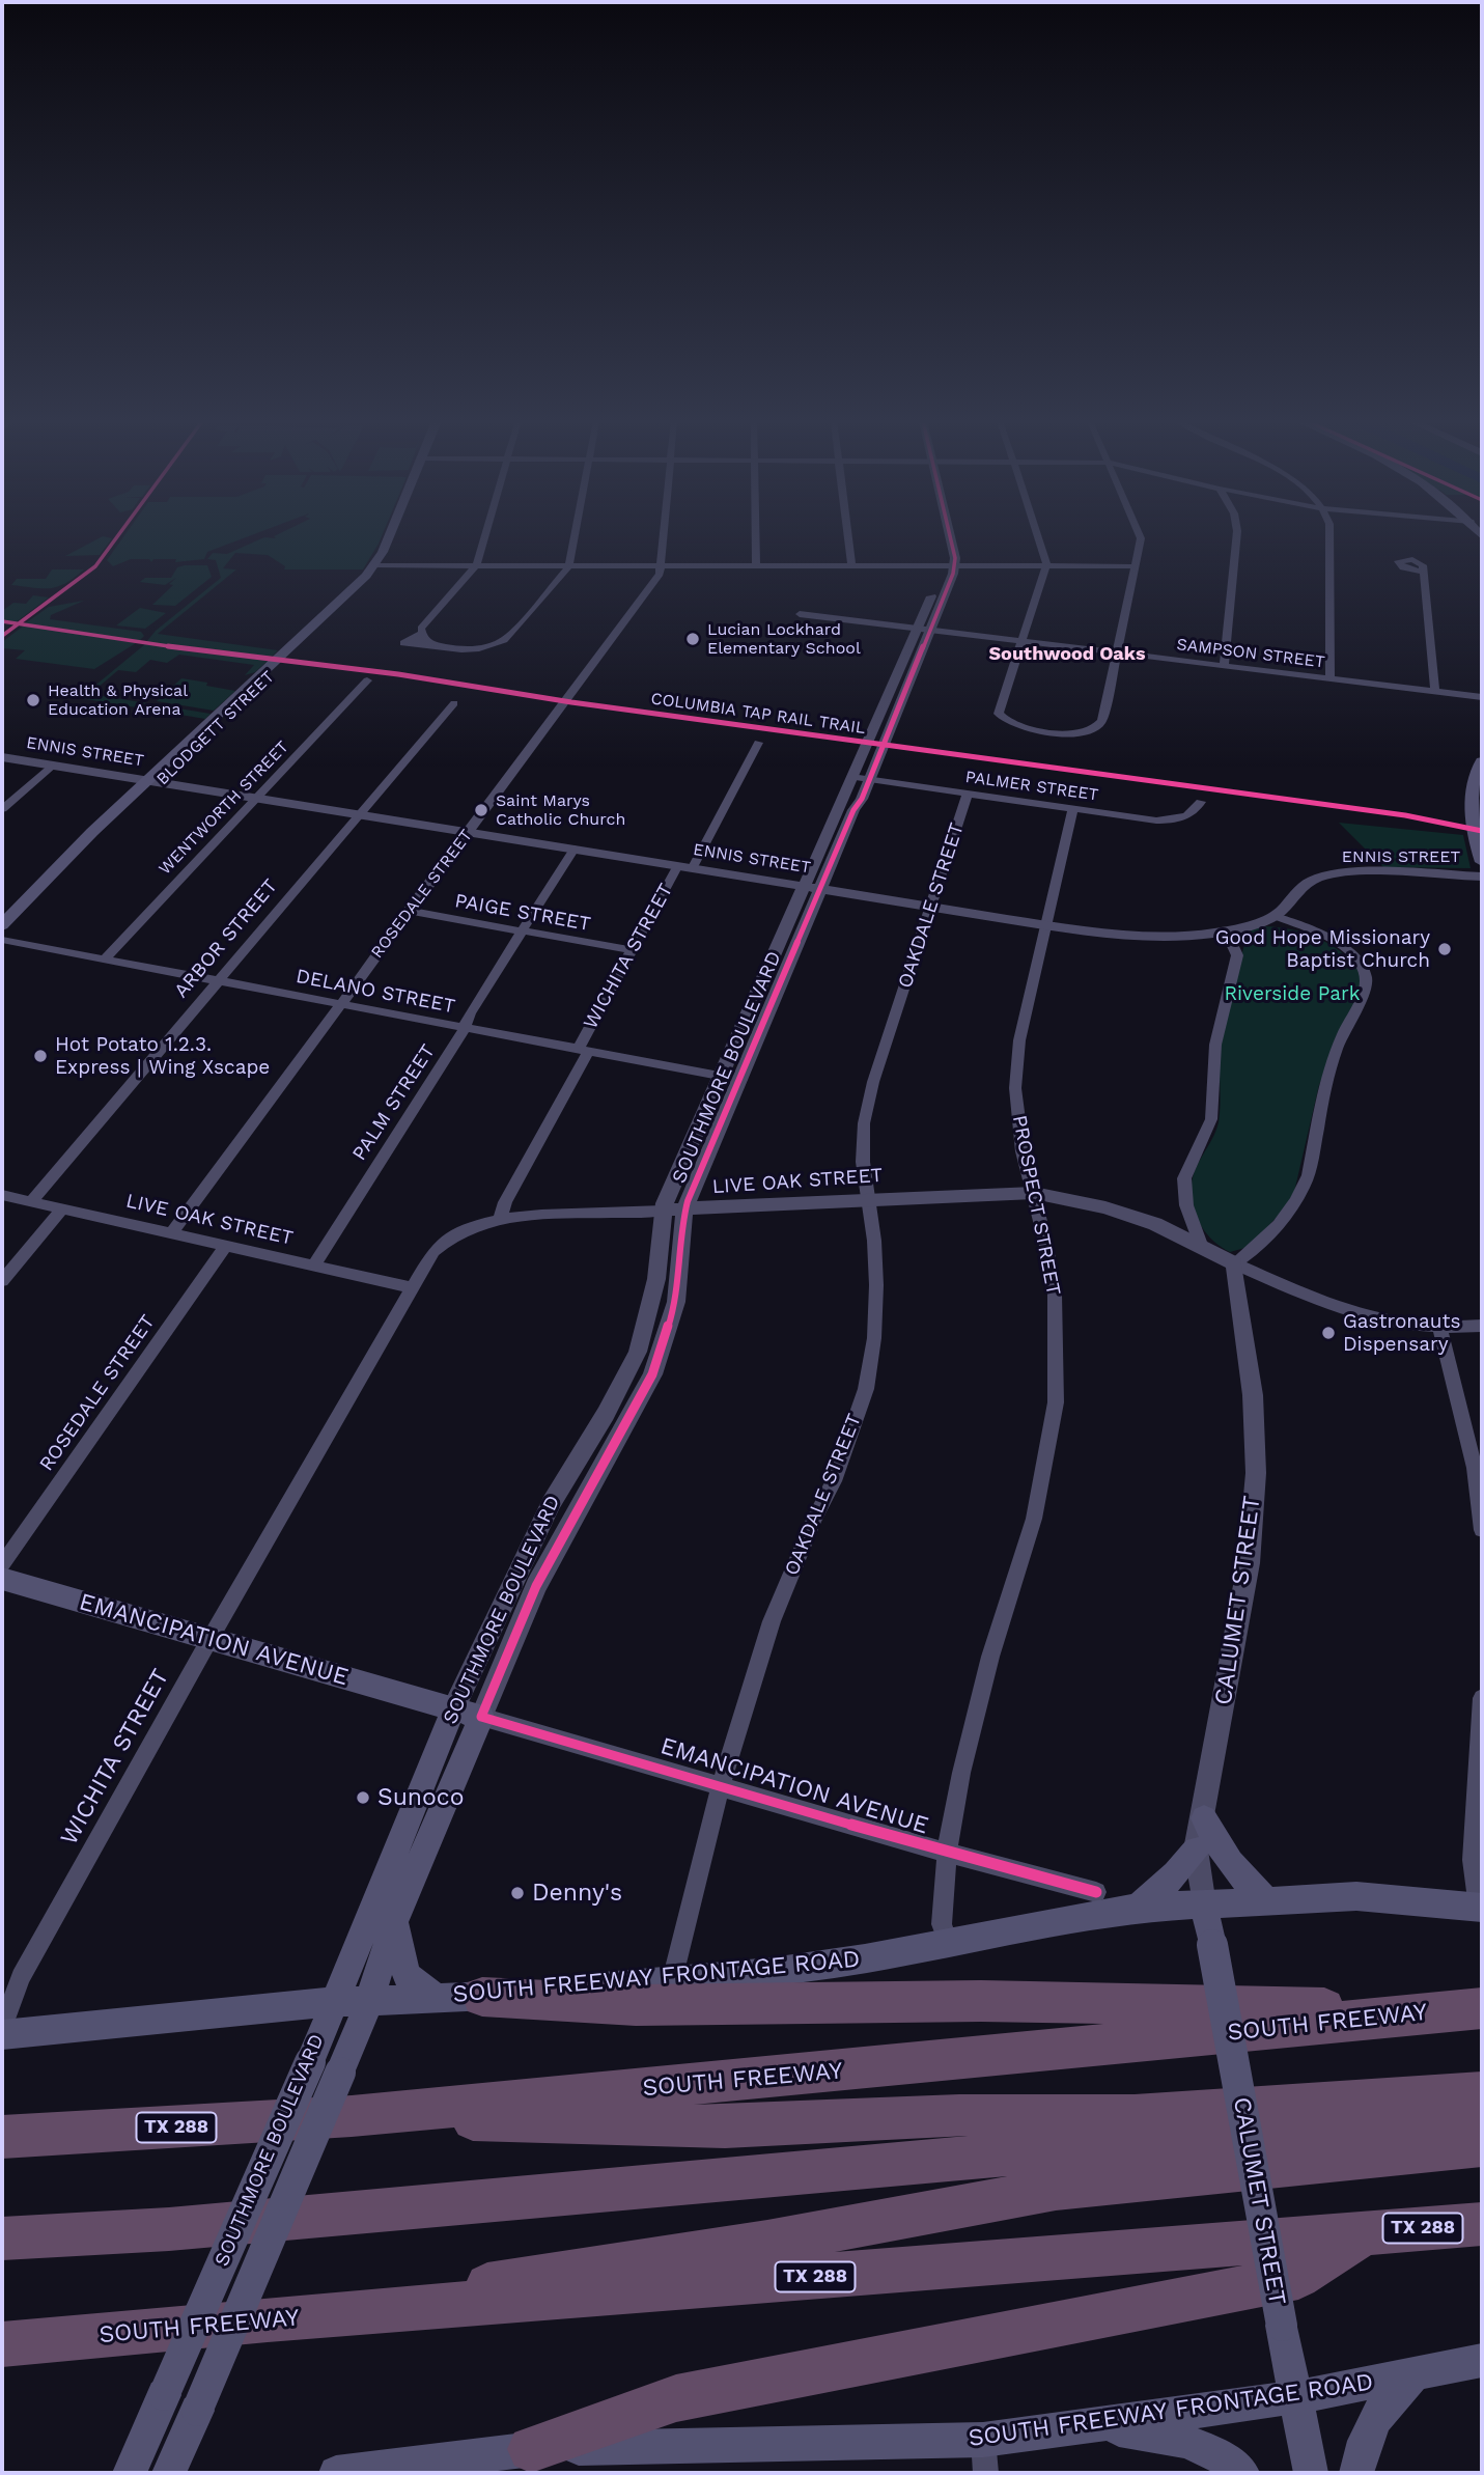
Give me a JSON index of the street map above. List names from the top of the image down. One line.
{"streets":{"highway":["SOUTH FREEWAY","TX 288"],"main road":["BLODGETT STREET","SOUTHMORE BOULEVARD","CALUMET STREET","EMANCIPATION AVENUE","SOUTH FREEWAY FRONTAGE ROAD"],"street":["SAMPSON STREET","ENNIS STREET","PALMER STREET","WENTWORTH STREET","ROSEDALE STREET","OAKDALE STREET","PAIGE STREET","ARBOR STREET","WICHITA STREET","DELANO STREET","PALM STREET","LIVE OAK STREET","PROSPECT STREET"],"cycle path":["COLUMBIA TAP RAIL TRAIL"]},"crossings":[["SAMPSON STREET","SOUTHMORE BOULEVARD"],["BLODGETT STREET","ENNIS STREET"],["ENNIS STREET","WENTWORTH STREET"],["ENNIS STREET","ROSEDALE STREET"],["ENNIS STREET","OAKDALE STREET"],["ENNIS STREET","ARBOR STREET"],["ENNIS STREET","WICHITA STREET"],["ENNIS STREET","SOUTHMORE BOULEVARD"],["ENNIS STREET","PALM STREET"],["ENNIS STREET","PROSPECT STREET"],["PALMER STREET","OAKDALE STREET"],["PALMER STREET","SOUTHMORE BOULEVARD"],["PALMER STREET","PROSPECT STREET"],["WENTWORTH STREET","DELANO STREET"],["ROSEDALE STREET","PAIGE STREET"],["ROSEDALE STREET","DELANO STREET"],["ROSEDALE STREET","LIVE OAK STREET"],["OAKDALE STREET","LIVE OAK STREET"],["OAKDALE STREET","EMANCIPATION AVENUE"],["OAKDALE STREET","SOUTH FREEWAY FRONTAGE ROAD"],["PAIGE STREET","WICHITA STREET"],["PAIGE STREET","PALM STREET"],["ARBOR STREET","DELANO STREET"],["ARBOR STREET","LIVE OAK STREET"],["WICHITA STREET","DELANO STREET"],["WICHITA STREET","LIVE OAK STREET"],["WICHITA STREET","EMANCIPATION AVENUE"],["DELANO STREET","SOUTHMORE BOULEVARD"],["DELANO STREET","PALM STREET"],["SOUTHMORE BOULEVARD","LIVE OAK STREET"],["SOUTHMORE BOULEVARD","EMANCIPATION AVENUE"],["SOUTHMORE BOULEVARD","SOUTH FREEWAY FRONTAGE ROAD"],["PALM STREET","LIVE OAK STREET"],["LIVE OAK STREET","PROSPECT STREET"],["LIVE OAK STREET","CALUMET STREET"],["PROSPECT STREET","EMANCIPATION AVENUE"],["PROSPECT STREET","SOUTH FREEWAY FRONTAGE ROAD"],["CALUMET STREET","SOUTH FREEWAY FRONTAGE ROAD"]],"districts":["Southwood Oaks"],"parks":["Riverside Park"],"places":["Lucian Lockhard Elementary School","Health & Physical Education Arena","Saint Marys Catholic Church","Good Hope Missionary Baptist Church","Hot Potato 1.2.3. Express | Wing Xscape","Gastronauts Dispensary","Sunoco","Denny's"]}
